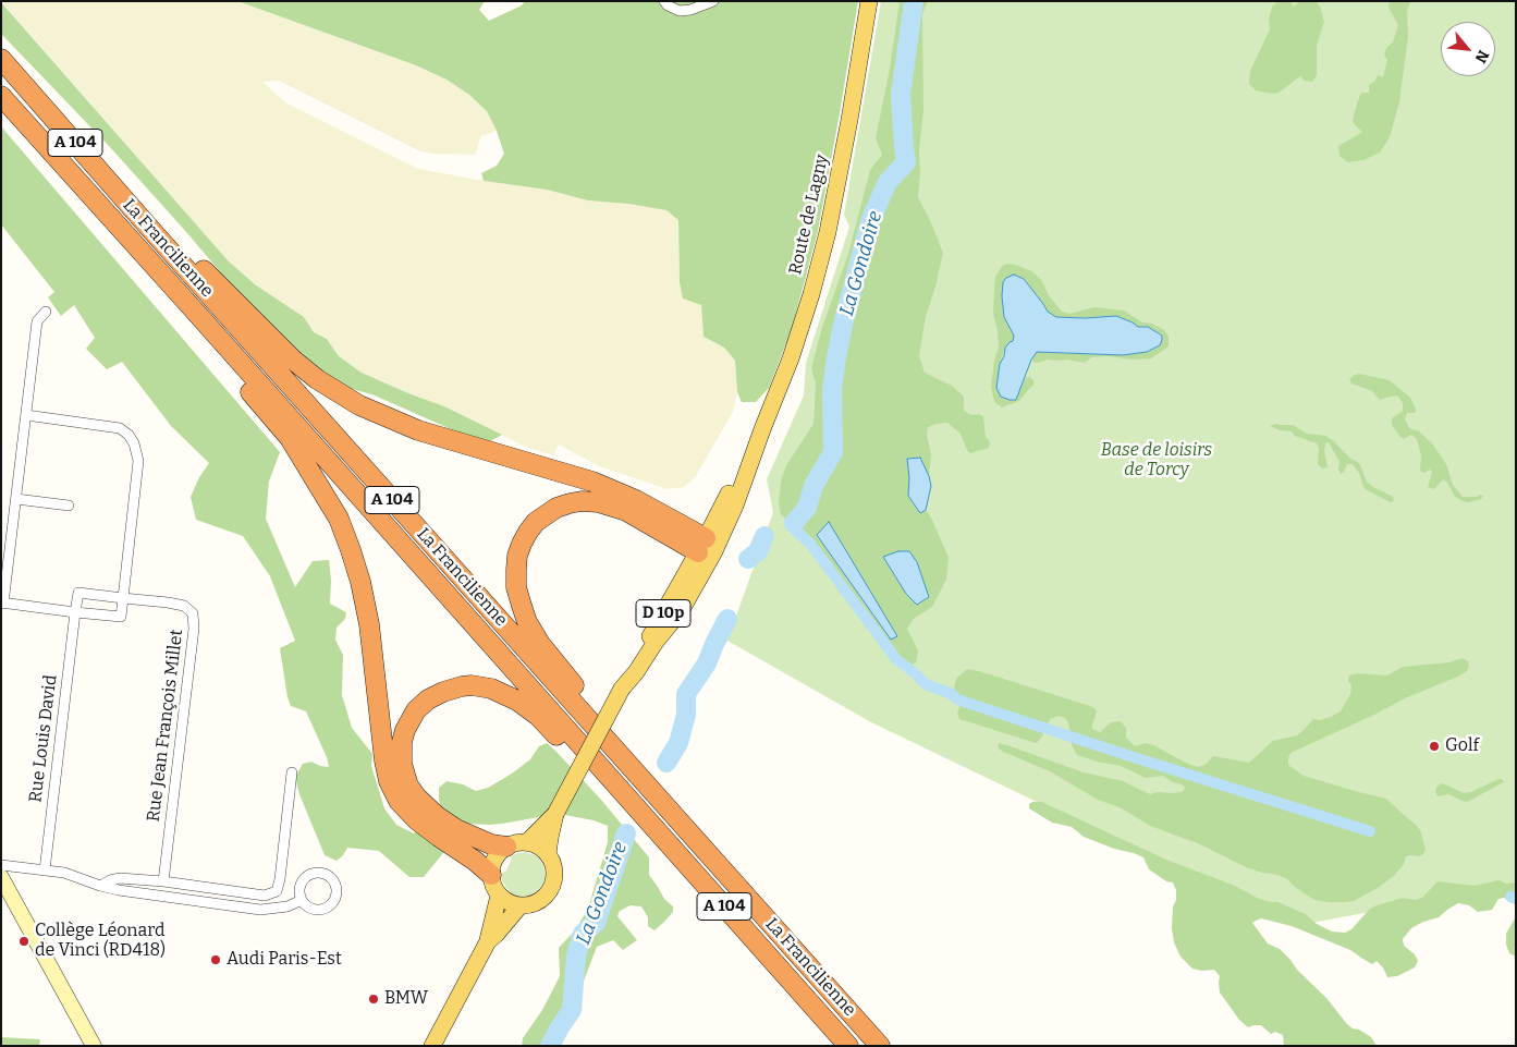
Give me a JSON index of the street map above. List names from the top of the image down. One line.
{"streets":{"highway":["A 104","La Francilienne"],"main road":["Route de Lagny","D 10p"],"street":["Rue Jean François Millet","Rue Louis David"]},"crossings":[["Route de Lagny","D 10p"]],"water":["La Gondoire"],"parks":["Base de loisirs de Torcy"],"places":["Golf","Collège Léonard de Vinci (RD418)","Audi Paris-Est","BMW"],"north":"bottom right"}
